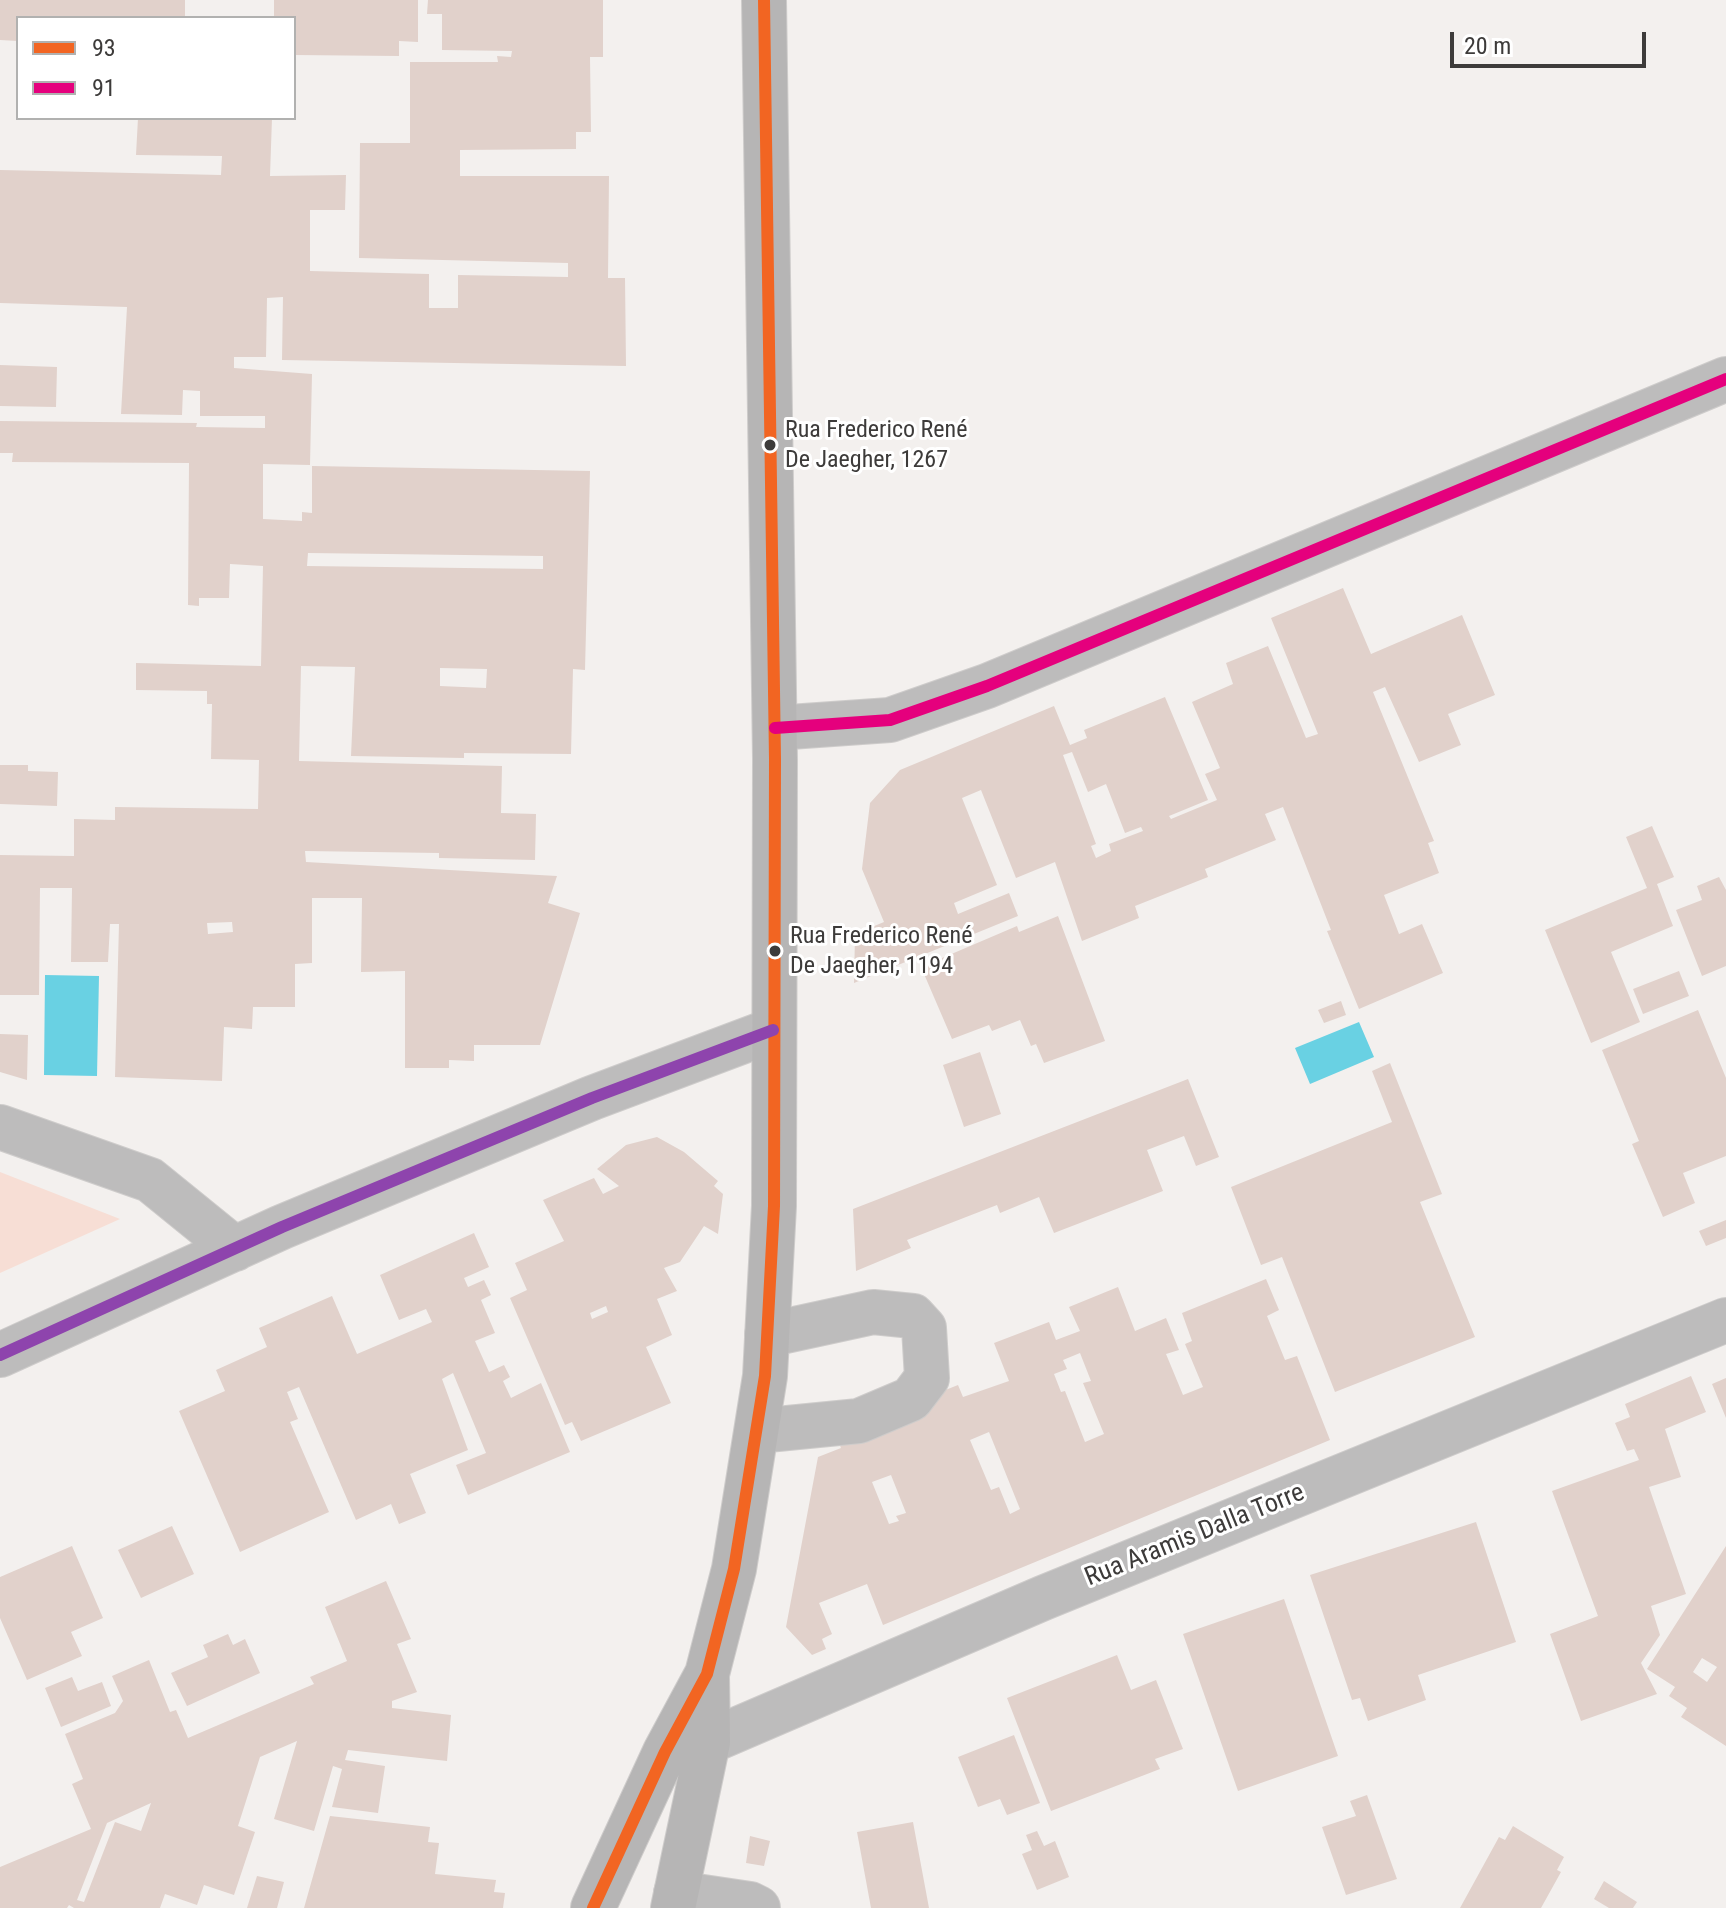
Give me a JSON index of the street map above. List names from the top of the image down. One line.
{"streets":{"street":["Rua Aramis Dalla Torre"]},"places":["Rua Frederico René De Jaegher, 1267","Rua Frederico René De Jaegher, 1194"],"lines":["transit line 93","transit line 91"],"legend":["93","91"],"scale_bar":"20 m"}
